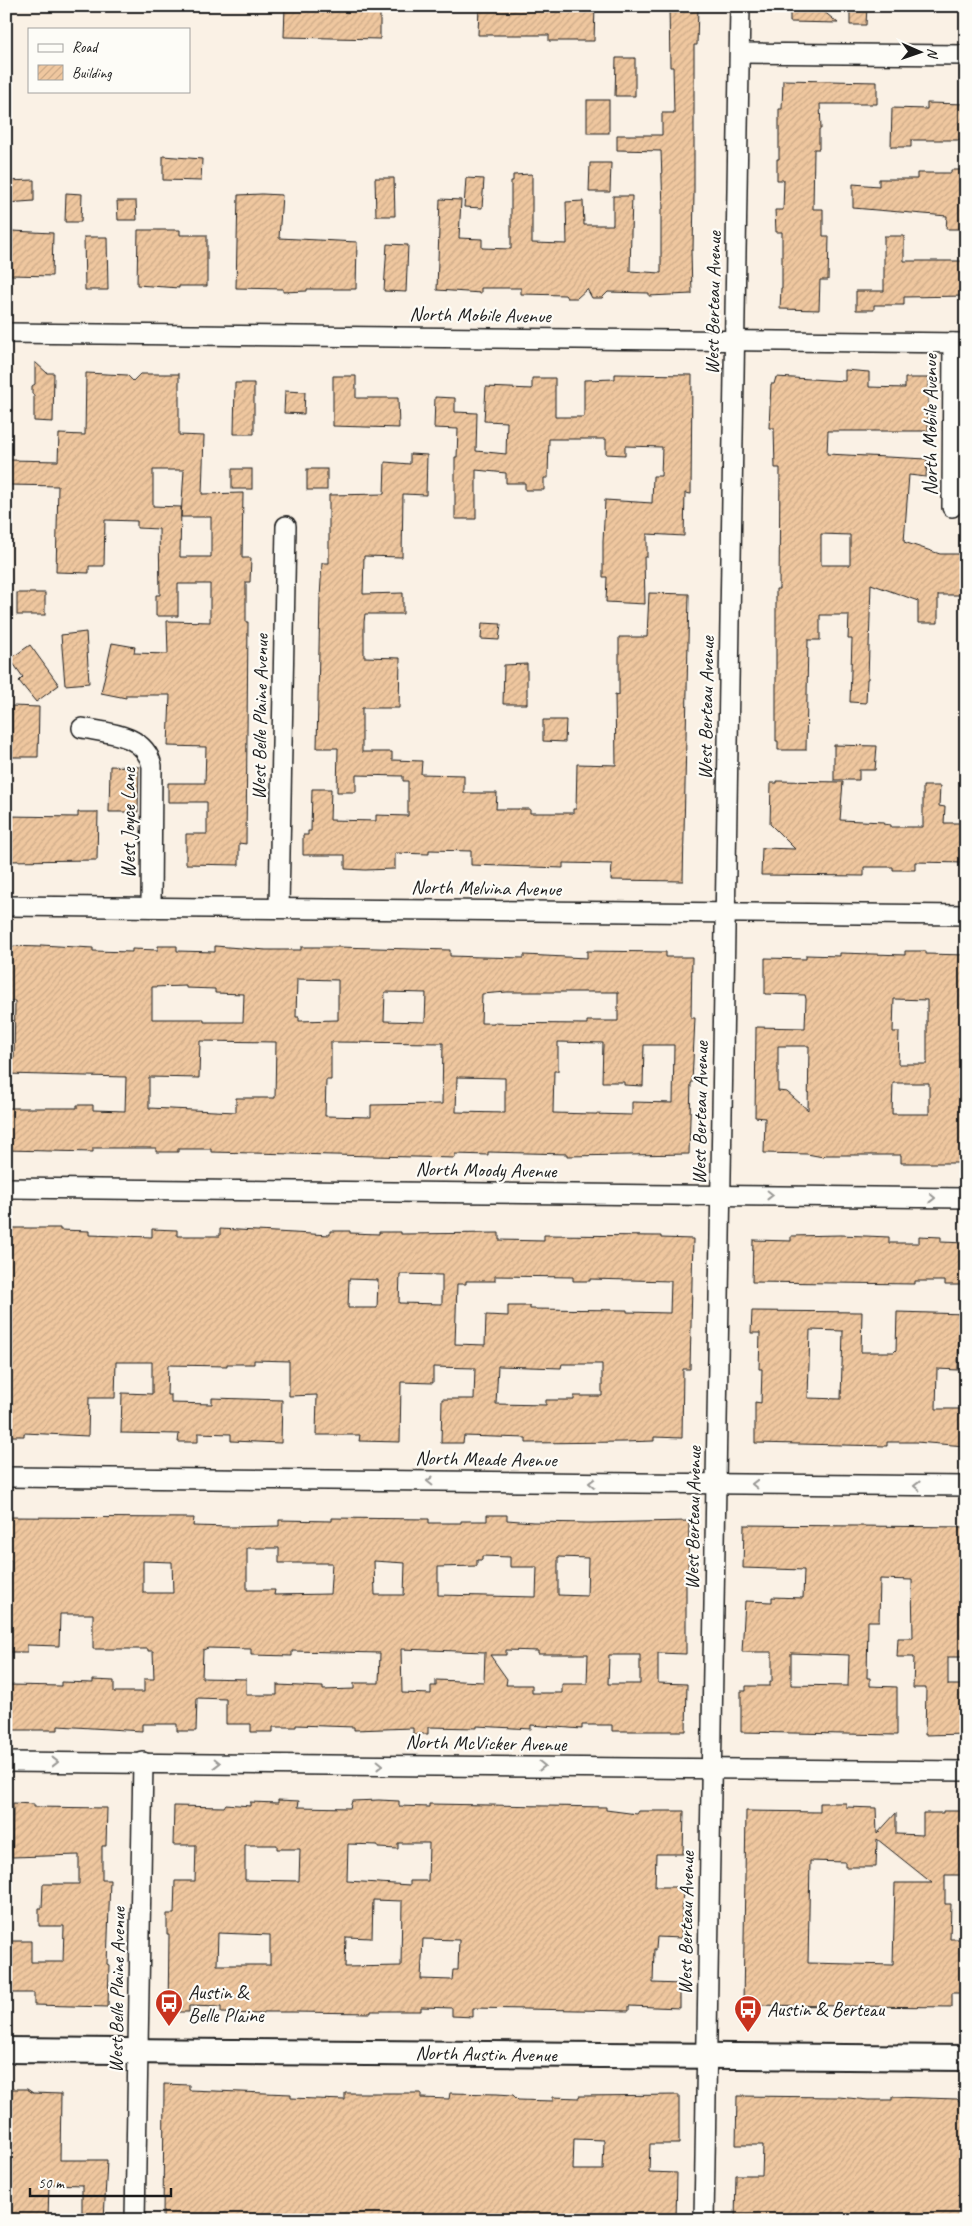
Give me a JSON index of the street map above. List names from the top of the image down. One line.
{"streets":{"street":["West Berteau Avenue","North Mobile Avenue","West Belle Plaine Avenue","West Joyce Lane","North Melvina Avenue","North Moody Avenue","North Meade Avenue","North McVicker Avenue","North Austin Avenue"]},"crossings":[["West Berteau Avenue","North Mobile Avenue"],["West Berteau Avenue","North Melvina Avenue"],["West Berteau Avenue","North Moody Avenue"],["West Berteau Avenue","North Meade Avenue"],["West Berteau Avenue","North McVicker Avenue"],["West Berteau Avenue","North Austin Avenue"],["West Belle Plaine Avenue","North Melvina Avenue"],["West Belle Plaine Avenue","North McVicker Avenue"],["West Belle Plaine Avenue","North Austin Avenue"],["West Joyce Lane","North Melvina Avenue"]],"one_way":["North Meade Avenue","North McVicker Avenue"],"places":{"bus stop":["Austin & Belle Plaine","Austin & Berteau"]},"legend":["Road","Building"],"scale_bar":"50 m","north":"right"}
